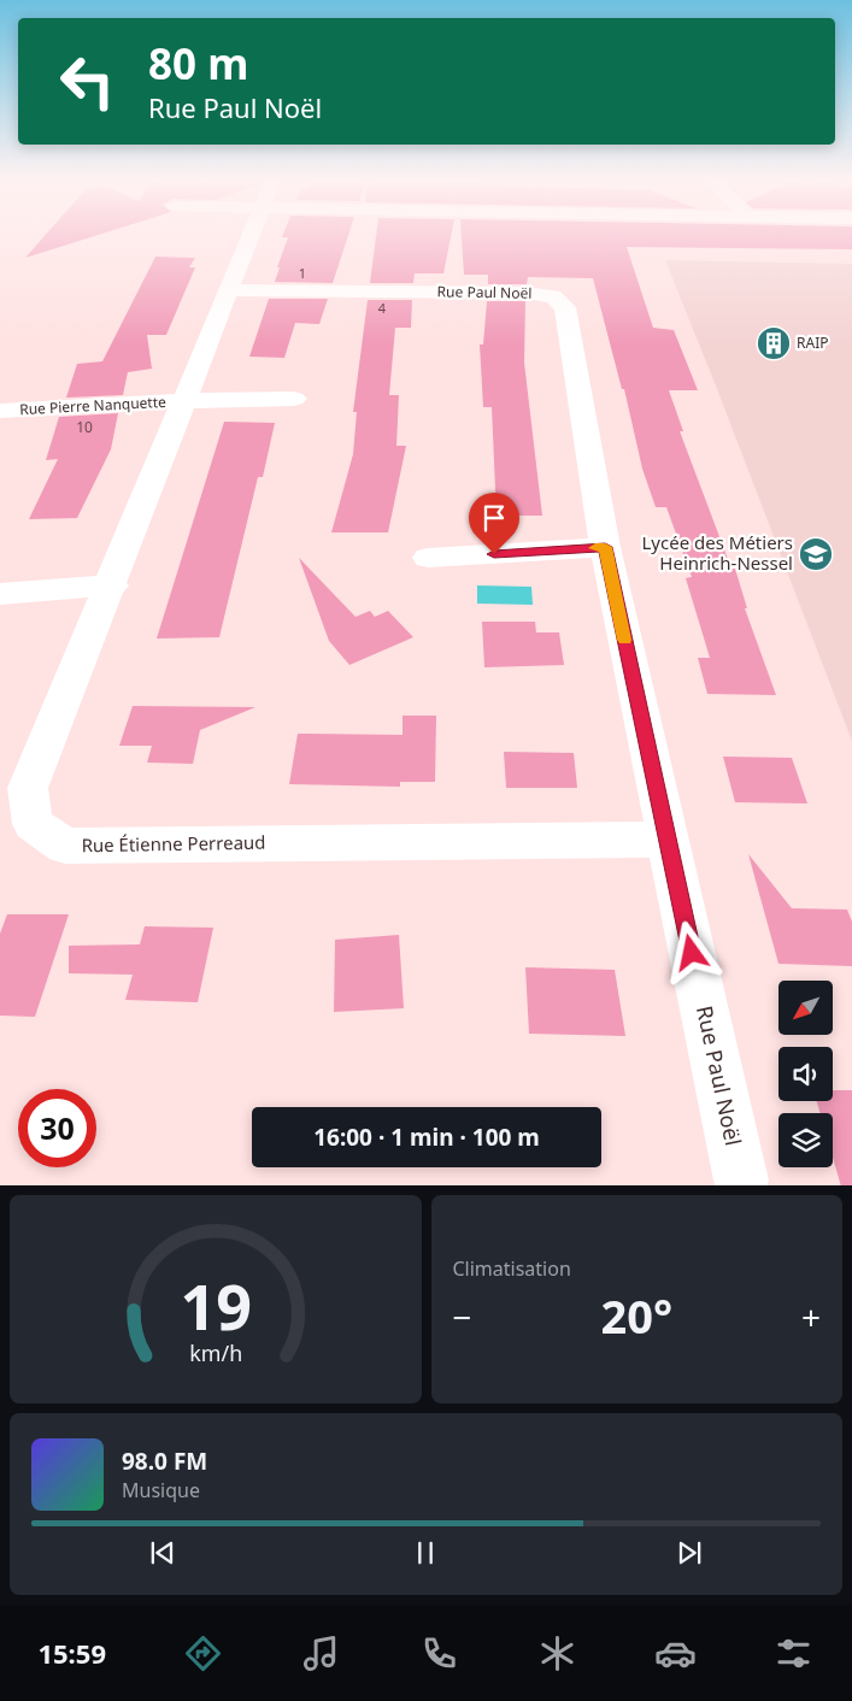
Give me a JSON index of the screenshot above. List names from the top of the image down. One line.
{"streets":{"street":["Rue Paul Noël","Rue Pierre Nanquette","Rue Étienne Perreaud"]},"crossings":[["Rue Paul Noël","Rue Étienne Perreaud"],["Rue Pierre Nanquette","Rue Étienne Perreaud"]],"places":{"building":["RAIP"],"school or university":["Lycée des Métiers Heinrich-Nessel"]},"house_numbers":["1","4","10"],"north":"bottom left","page":{"turn":["80 m","Rue Paul Noël"],"limit":"30","trip":"16:00 · 1 min · 100 m","tile":"Climatisation","heat":["−","20°","+"],"song":["98.0 FM","Musique"],"tabs":"15:59","gauge":["19","km/h"]}}
